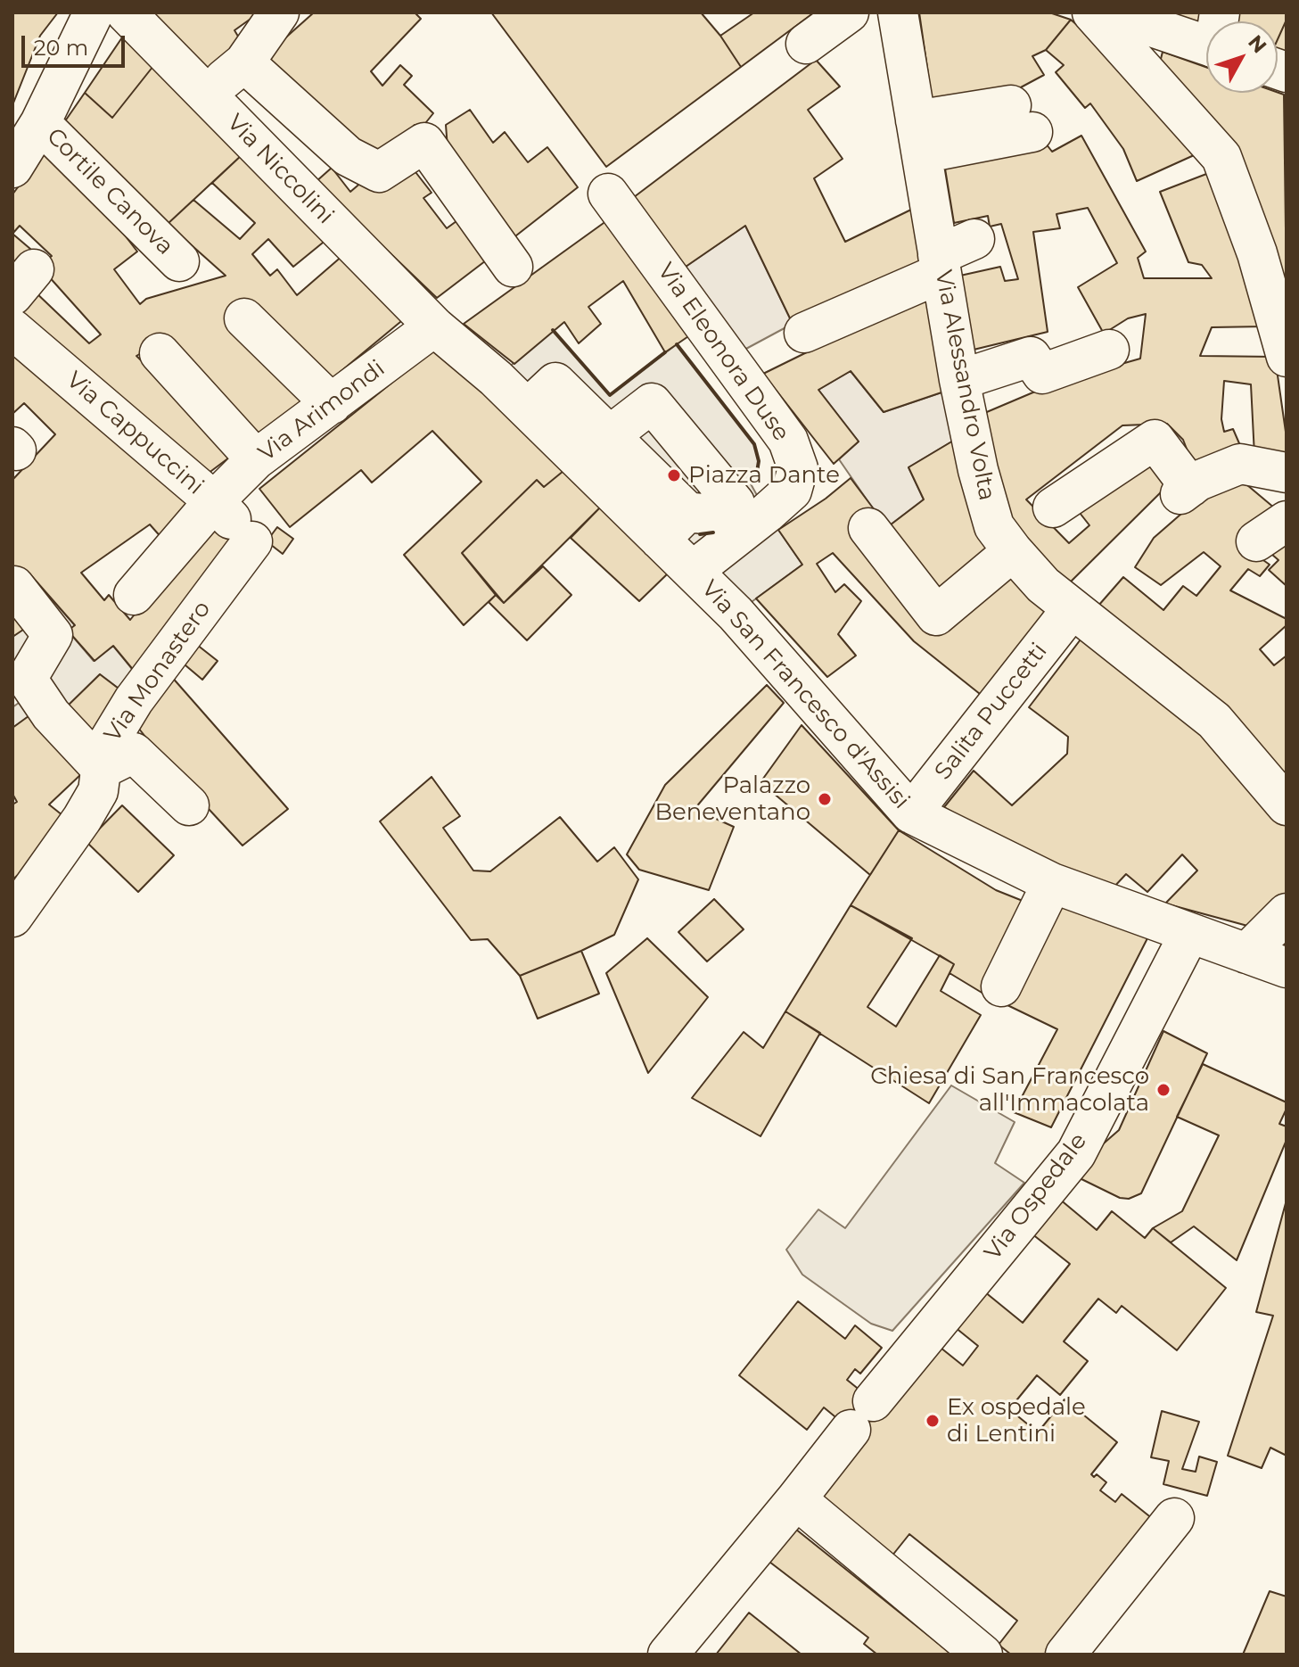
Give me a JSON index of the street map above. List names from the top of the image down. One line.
{"streets":{"street":["Via Niccolini","Cortile Canova","Via Eleonora Duse","Via Alessandro Volta","Via Arimondi","Via Cappuccini","Via Monastero","Via San Francesco d'Assisi","Salita Puccetti","Via Ospedale"]},"crossings":[["Via Niccolini","Via Arimondi"],["Via Niccolini","Via San Francesco d'Assisi"],["Via Eleonora Duse","Via San Francesco d'Assisi"],["Via Alessandro Volta","Salita Puccetti"],["Via Arimondi","Via Cappuccini"],["Via Arimondi","Via San Francesco d'Assisi"],["Via Cappuccini","Via Monastero"],["Via San Francesco d'Assisi","Salita Puccetti"],["Via San Francesco d'Assisi","Via Ospedale"]],"places":["Piazza Dante","Palazzo Beneventano","Chiesa di San Francesco all'Immacolata","Ex ospedale di Lentini"],"scale_bar":"20 m","north":"top right"}
